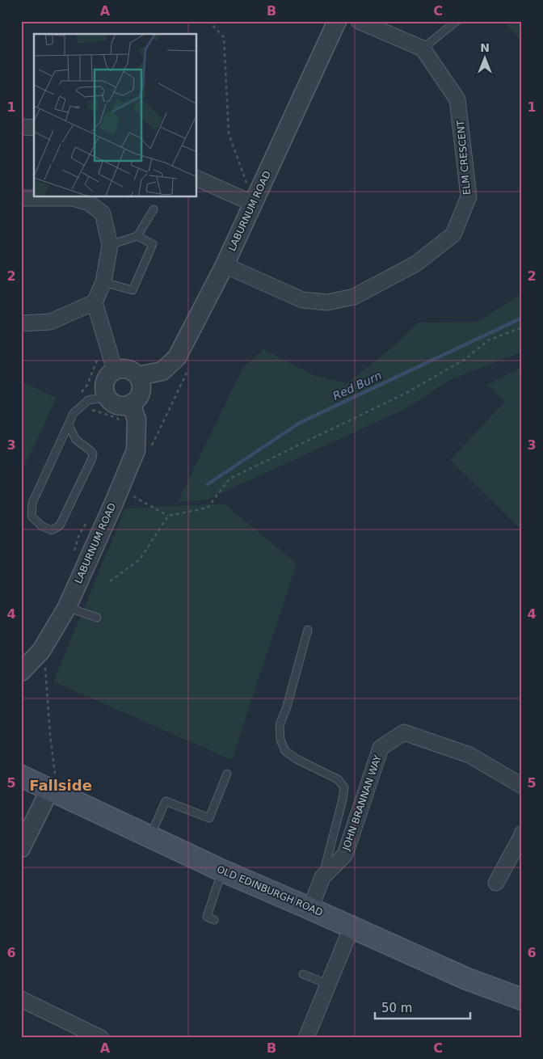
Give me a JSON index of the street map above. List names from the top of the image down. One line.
{"streets":{"main road":["OLD EDINBURGH ROAD"],"street":["ELM CRESCENT","LABURNUM ROAD","JOHN BRANNAN WAY"]},"crossings":[["ELM CRESCENT","LABURNUM ROAD"],["JOHN BRANNAN WAY","OLD EDINBURGH ROAD"]],"districts":["Fallside"],"water":["Red Burn"],"scale_bar":"50 m","north":"top","grid":{"columns":["A","B","C"],"rows":["1","2","3","4","5","6"]}}
